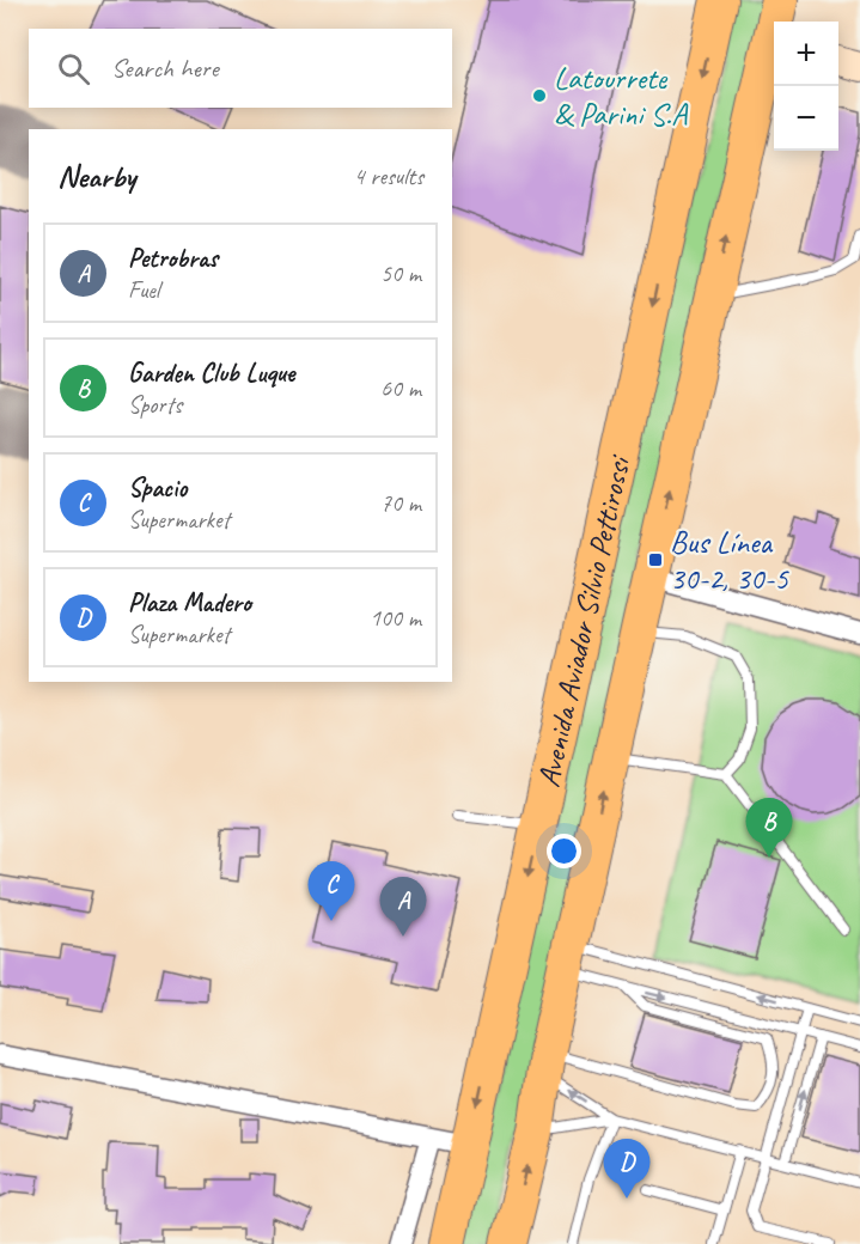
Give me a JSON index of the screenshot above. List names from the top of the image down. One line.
{"streets":{"highway":["Avenida Aviador Silvio Pettirossi"]},"places":{"other":["Latourrete & Parini S.A"],"transit":["Bus Línea 30-2, 30-5"]},"page":{"map_buttons":["+","−"],"search":"Search here","heading":["Nearby","4 results"],"list":[{"mark":"A","name":"Petrobras","note":"Fuel","value":"50 m"},{"mark":"B","name":"Garden Club Luque","note":"Sports","value":"60 m"},{"mark":"C","name":"Spacio","note":"Supermarket","value":"70 m"},{"mark":"D","name":"Plaza Madero","note":"Supermarket","value":"100 m"}],"pins":["B","C","A","D"]}}
